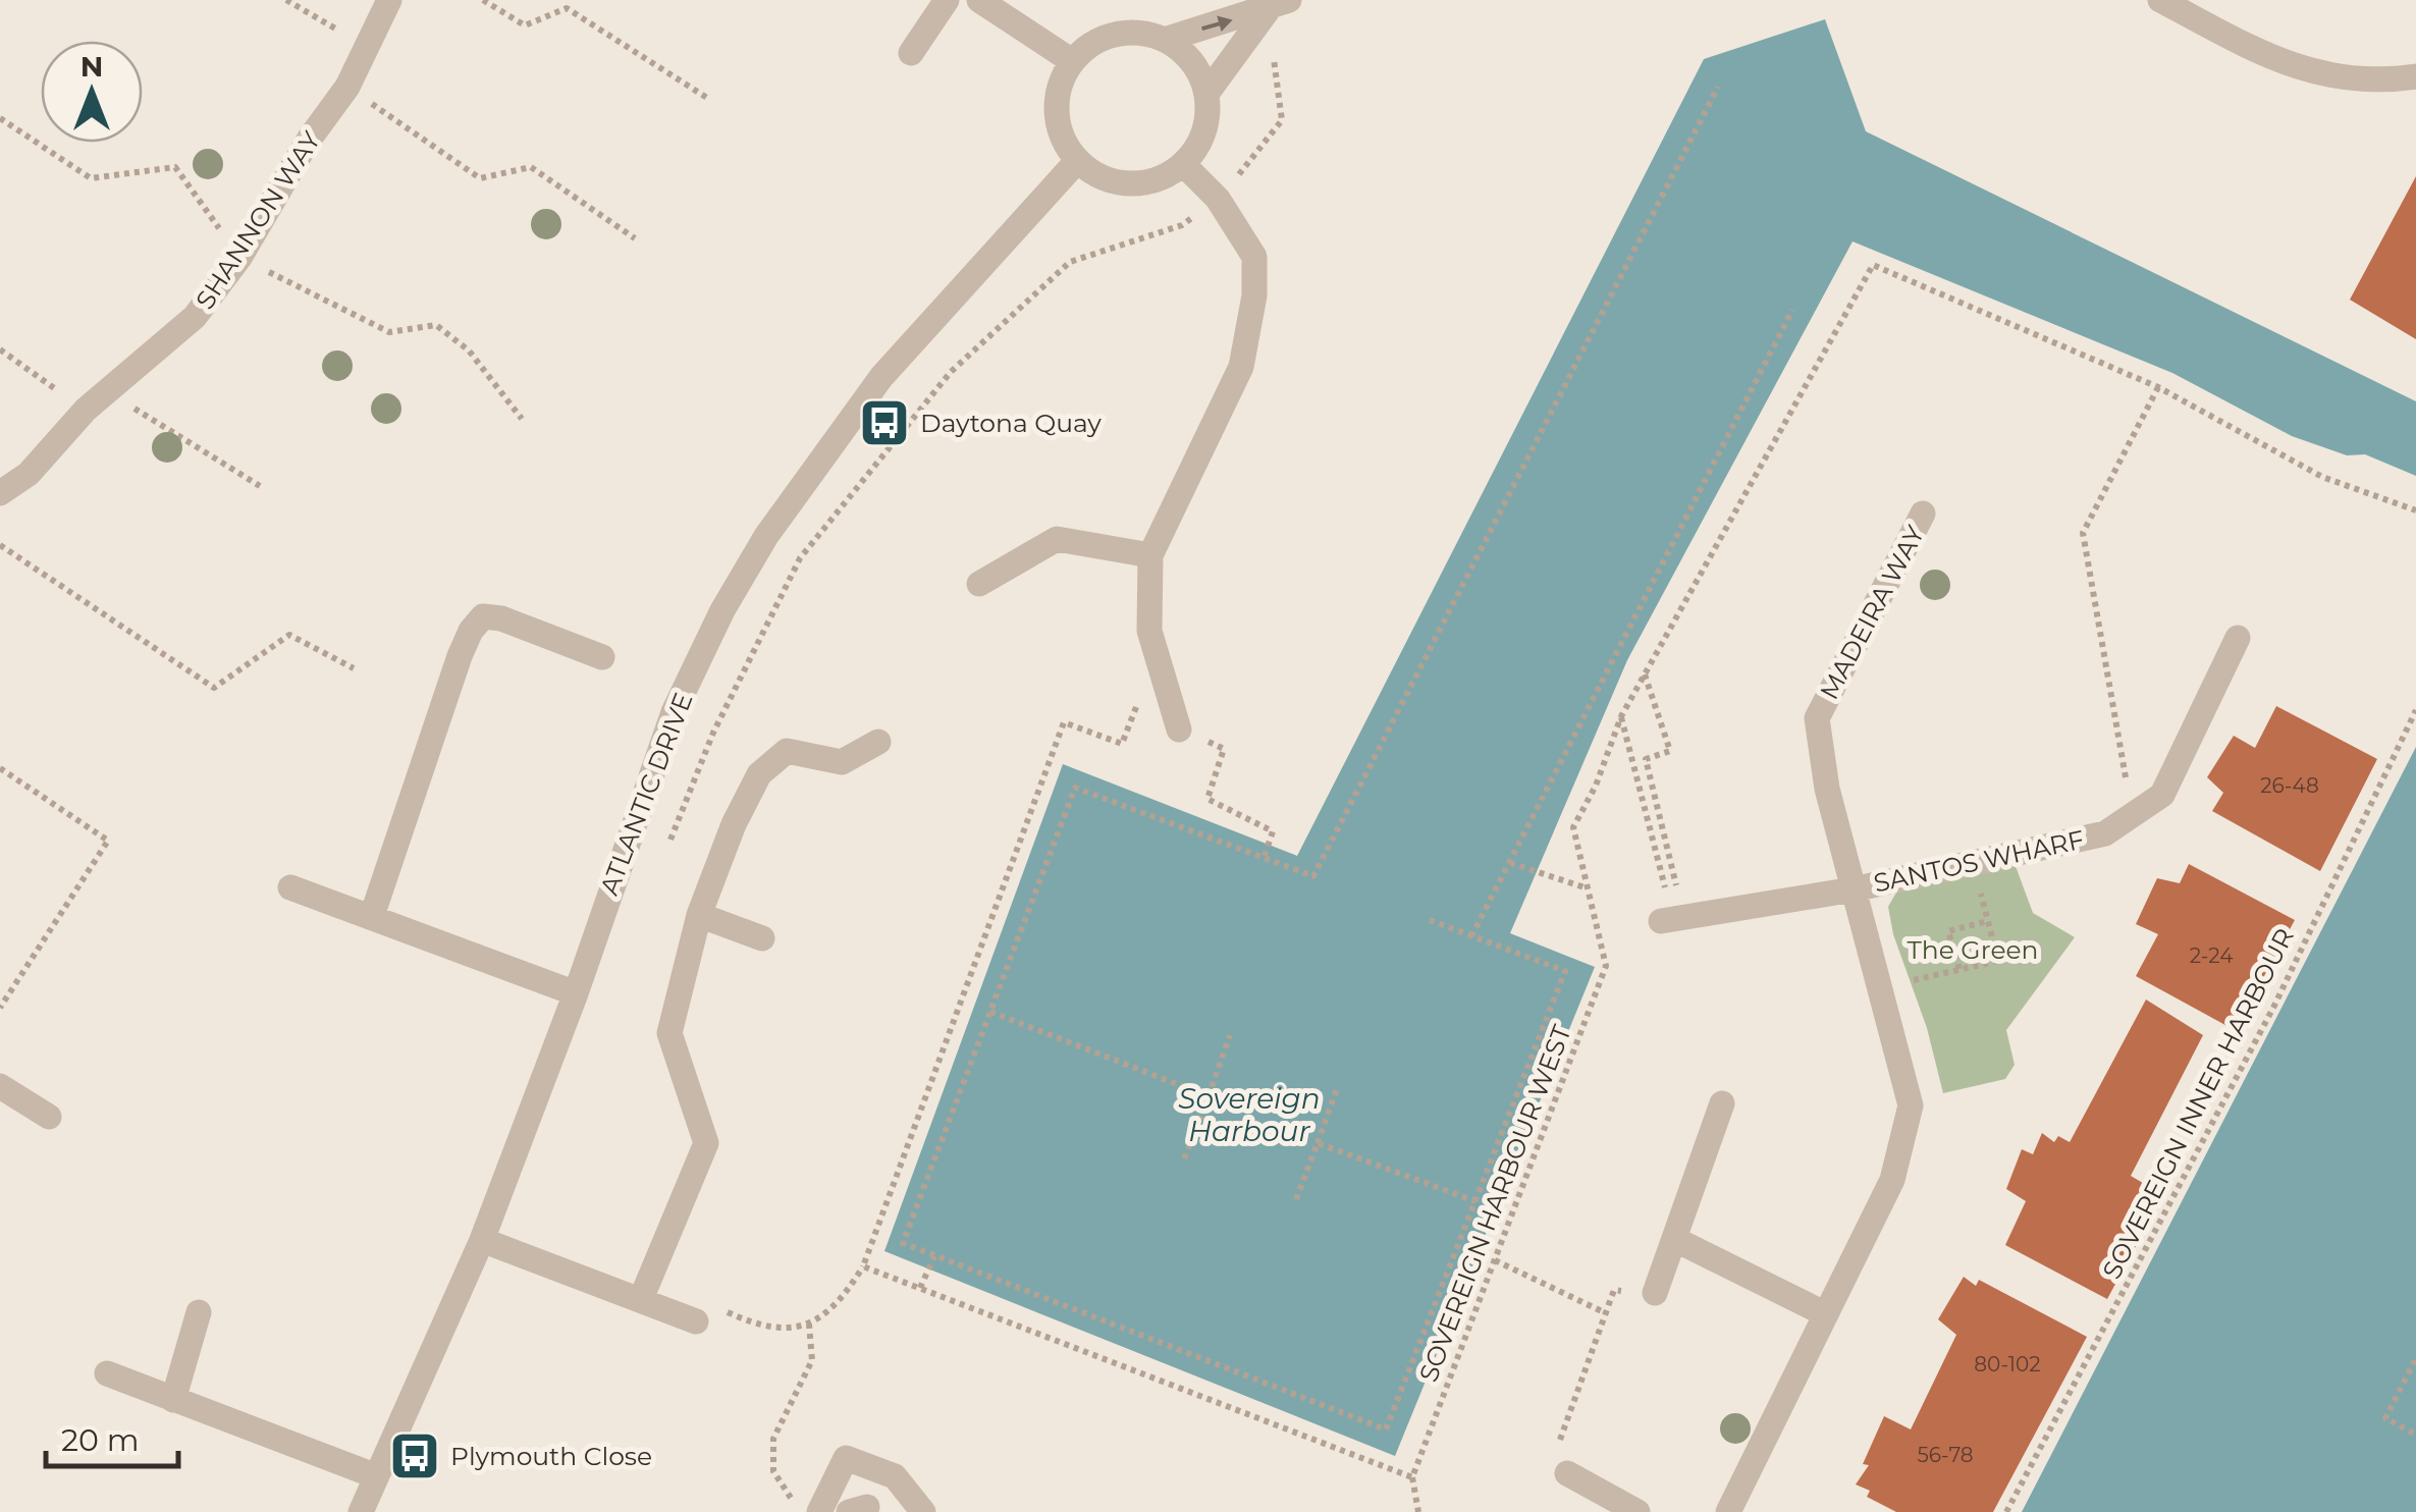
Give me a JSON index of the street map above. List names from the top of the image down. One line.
{"streets":{"street":["SHANNON WAY","MADEIRA WAY","ATLANTIC DRIVE","SANTOS WHARF"],"path":["SOVEREIGN INNER HARBOUR","SOVEREIGN HARBOUR WEST"]},"crossings":[["MADEIRA WAY","SANTOS WHARF"]],"water":["Sovereign Harbour"],"parks":["The Green"],"places":{"bus stop":["Daytona Quay","Plymouth Close"]},"house_numbers":["26-48","2-24","80-102","56-78"],"scale_bar":"20 m","north":"top"}
